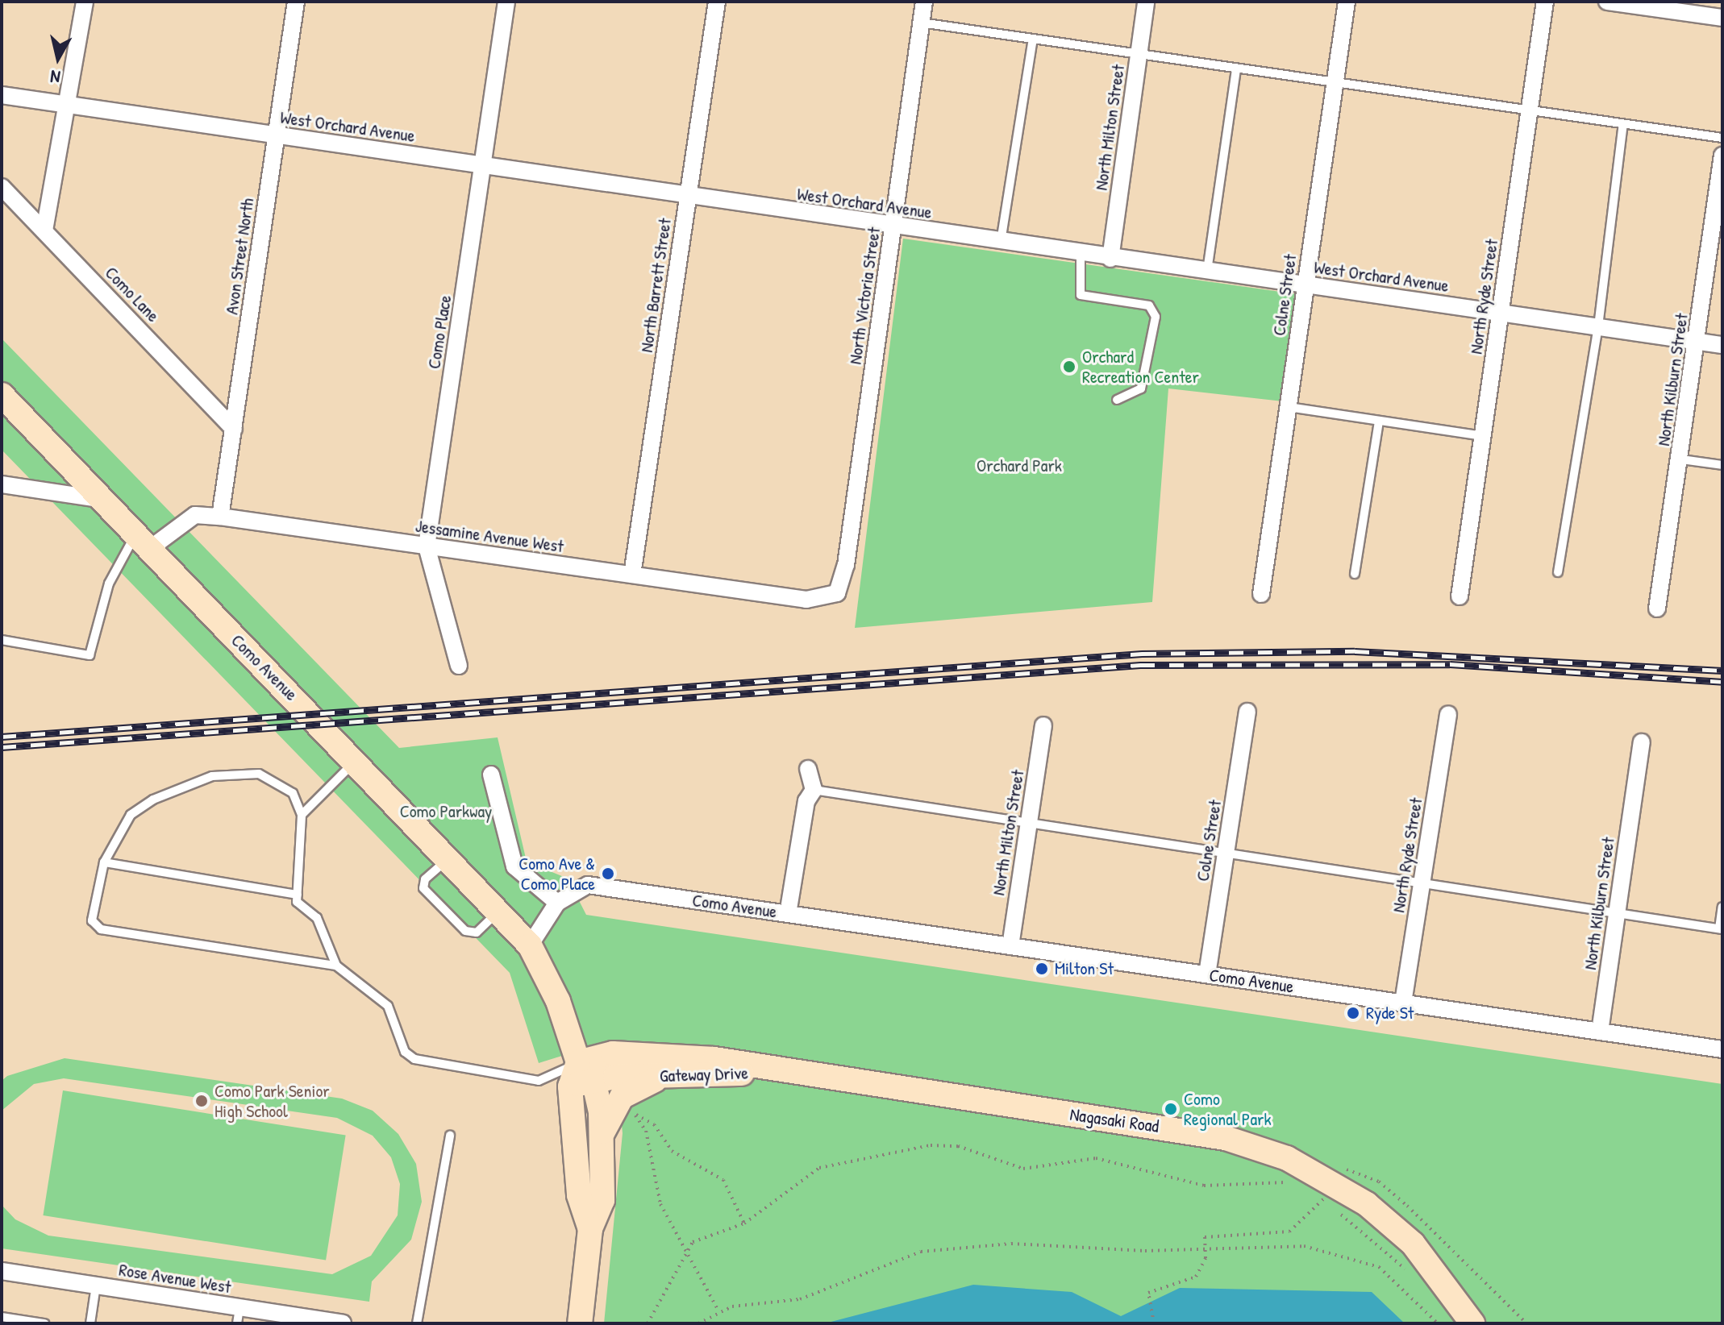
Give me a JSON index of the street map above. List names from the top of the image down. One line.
{"streets":{"street":["West Orchard Avenue","North Milton Street","Avon Street North","North Barrett Street","Como Lane","Colne Street","North Victoria Street","North Ryde Street","Como Place","North Kilburn Street","Jessamine Avenue West","Como Avenue","Gateway Drive","Nagasaki Road","Rose Avenue West"]},"crossings":[["West Orchard Avenue","North Milton Street"],["West Orchard Avenue","Avon Street North"],["West Orchard Avenue","North Barrett Street"],["West Orchard Avenue","Colne Street"],["West Orchard Avenue","North Victoria Street"],["West Orchard Avenue","North Ryde Street"],["West Orchard Avenue","Como Place"],["West Orchard Avenue","North Kilburn Street"],["North Milton Street","Como Avenue"],["Avon Street North","Como Lane"],["Avon Street North","Jessamine Avenue West"],["North Barrett Street","Jessamine Avenue West"],["Colne Street","Como Avenue"],["North Victoria Street","Jessamine Avenue West"],["North Ryde Street","Como Avenue"],["Como Place","Jessamine Avenue West"],["North Kilburn Street","Como Avenue"],["Jessamine Avenue West","Como Avenue"],["Gateway Drive","Nagasaki Road"]],"parks":["Orchard Park","Como Parkway"],"places":["Orchard Recreation Center","Como Ave & Como Place","Milton St","Ryde St","Como Park Senior High School","Como Regional Park"],"north":"bottom"}
